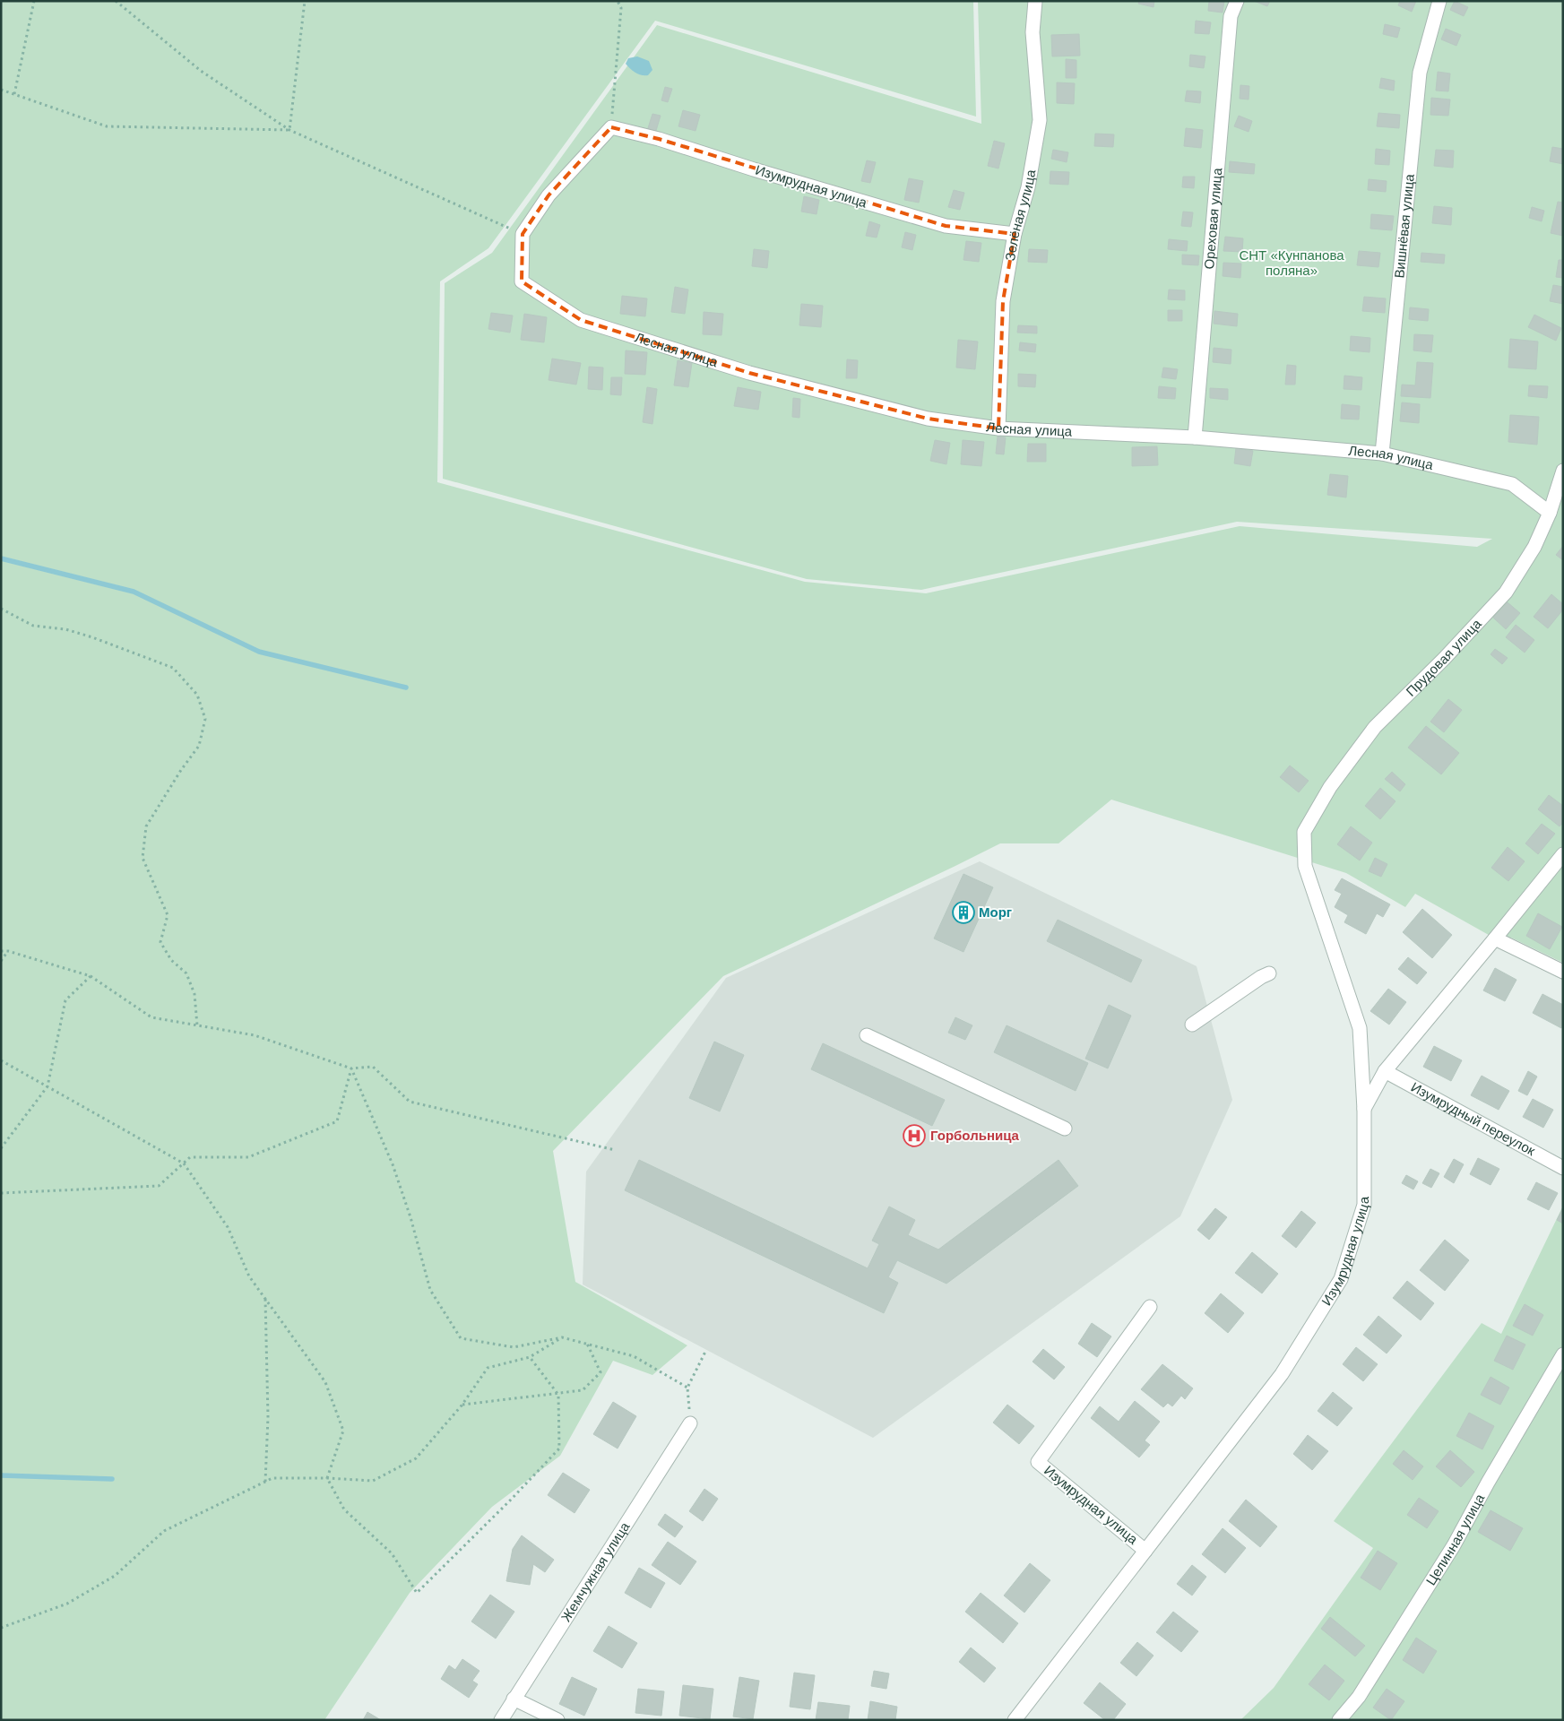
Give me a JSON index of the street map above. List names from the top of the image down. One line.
{"streets":{"street":["Изумрудная улица","Зелёная улица","Ореховая улица","Вишнёвая улица","Лесная улица","Прудовая улица","Изумрудный переулок","Целинная улица","Жемчужная улица"]},"crossings":[["Изумрудная улица","Зелёная улица"],["Изумрудная улица","Прудовая улица"],["Изумрудная улица","Изумрудный переулок"],["Зелёная улица","Лесная улица"],["Ореховая улица","Лесная улица"],["Вишнёвая улица","Лесная улица"],["Лесная улица","Прудовая улица"]],"parks":["СНТ «Кунпанова поляна»"],"places":{"building":["Морг"],"hospital":["Горбольница"]}}
